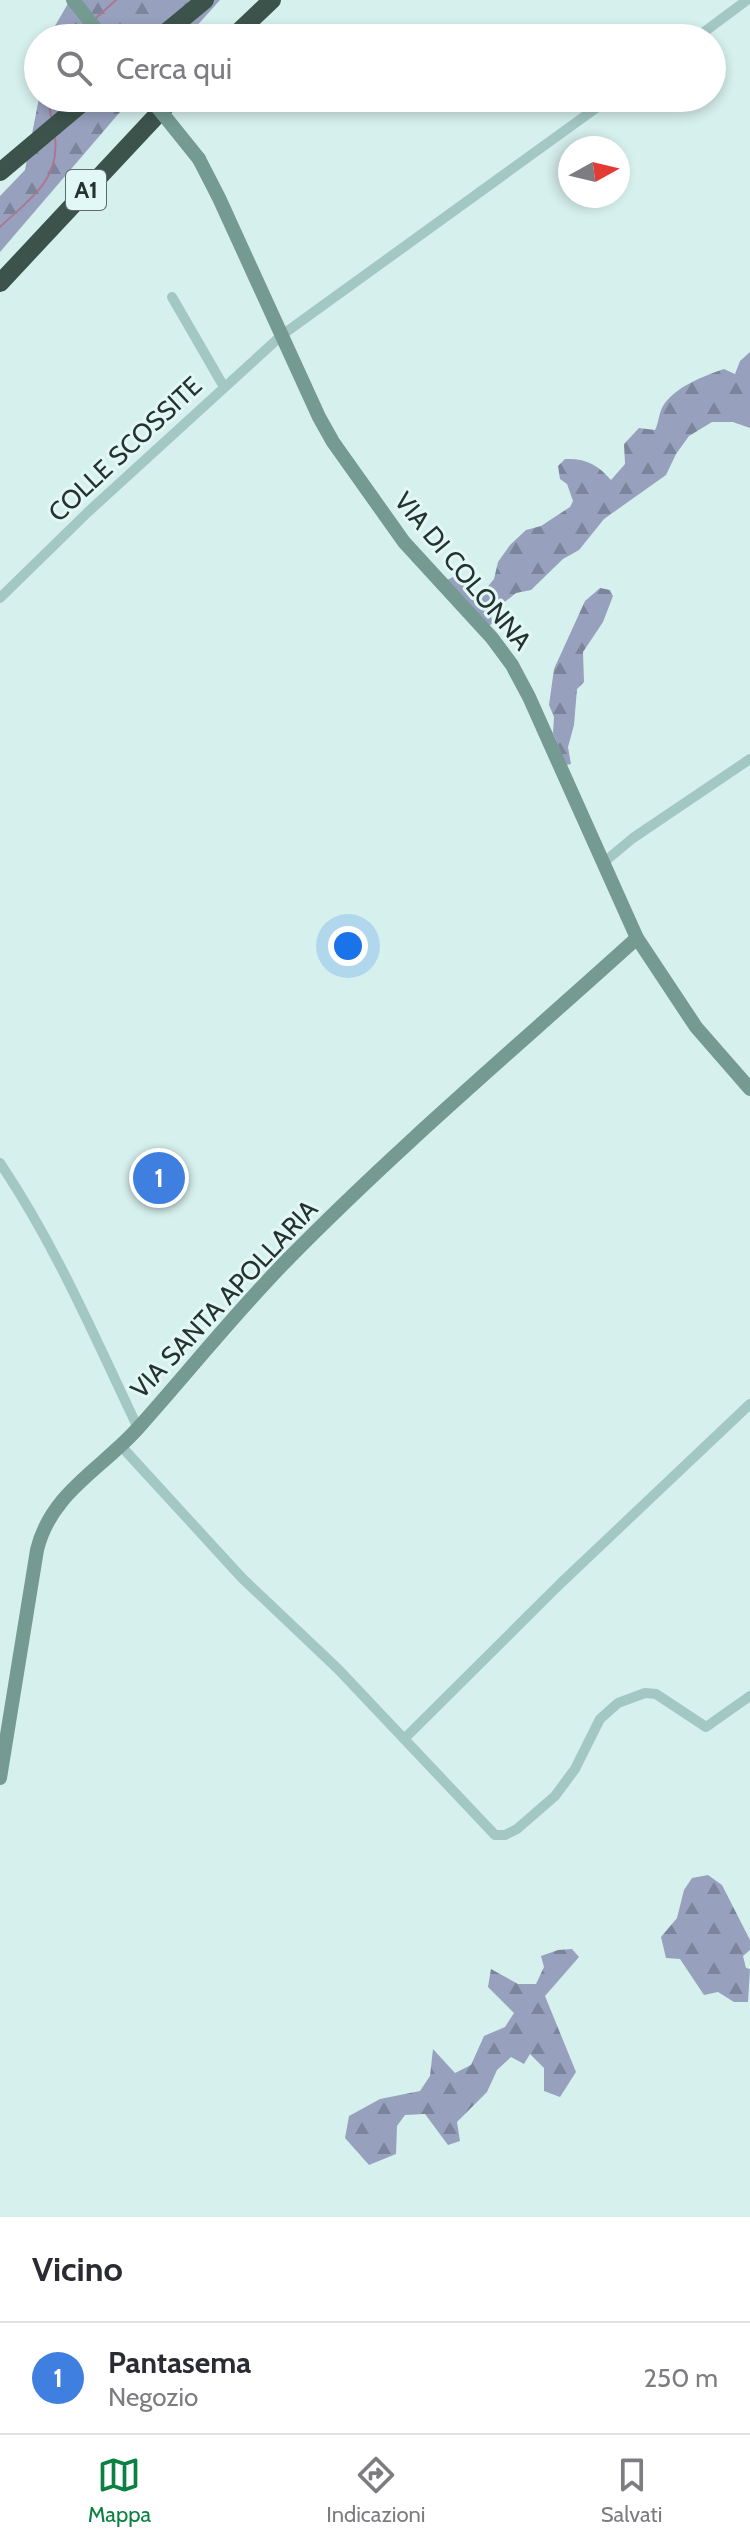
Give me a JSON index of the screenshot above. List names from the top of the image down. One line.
{"streets":{"highway":["A1"],"street":["COLLE SCOSSITE","VIA DI COLONNA","VIA SANTA APOLLARIA"]},"crossings":[["COLLE SCOSSITE","VIA DI COLONNA"],["VIA DI COLONNA","VIA SANTA APOLLARIA"]],"north":"right","page":{"search":"Cerca qui","pins":"1","heading":"Vicino","list":[{"mark":"1","name":"Pantasema","note":"Negozio","value":"250 m"}],"nav":["Mappa","Indicazioni","Salvati"]}}
